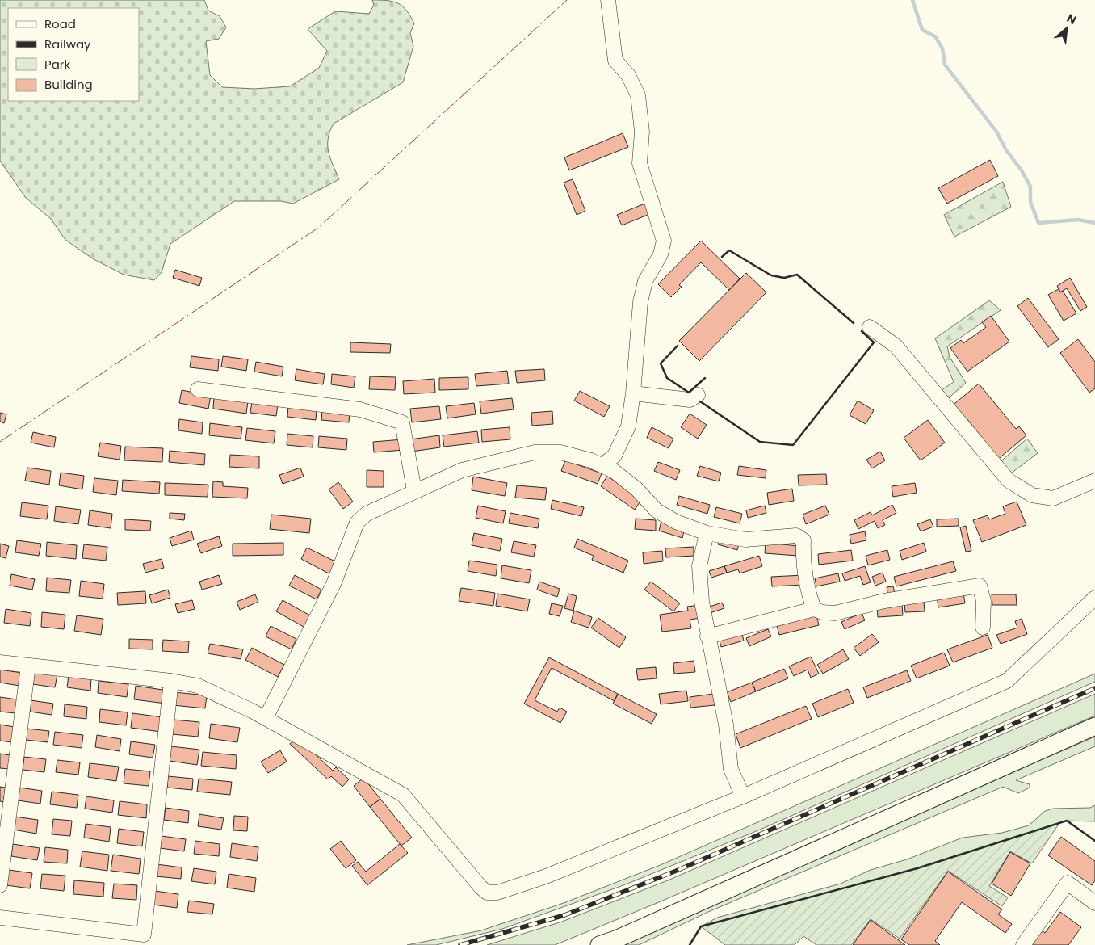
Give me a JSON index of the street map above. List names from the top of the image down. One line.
{"legend":["Road","Railway","Park","Building"],"north":"top right"}
